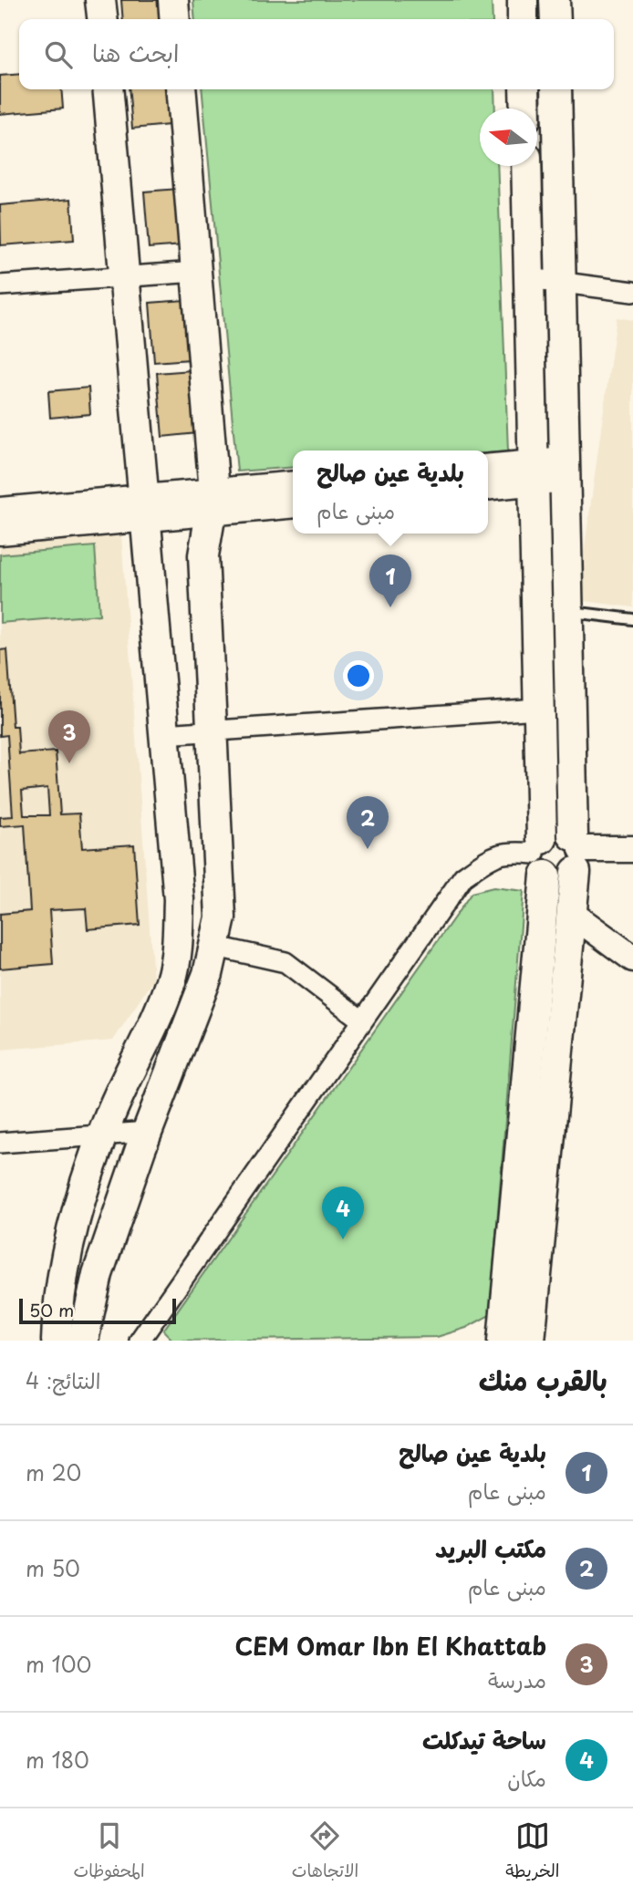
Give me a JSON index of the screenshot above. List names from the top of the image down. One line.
{"scale_bar":"50 m","north":"left","page":{"search":"ابحث هنا","popup":["بلدية عين صالح","مبنى عام"],"pins":["1","3","2","4"],"scale":"50 m","heading":["بالقرب منك","النتائج: 4"],"list":[{"mark":"1","name":"بلدية عين صالح","note":"مبنى عام","value":"20 m"},{"mark":"2","name":"مكتب البريد","note":"مبنى عام","value":"50 m"},{"mark":"3","name":"CEM Omar Ibn El Khattab","note":"مدرسة","value":"100 m"},{"mark":"4","name":"ساحة تيدكلت","note":"مكان","value":"180 m"}],"nav":["الخريطة","الاتجاهات","المحفوظات"]}}
